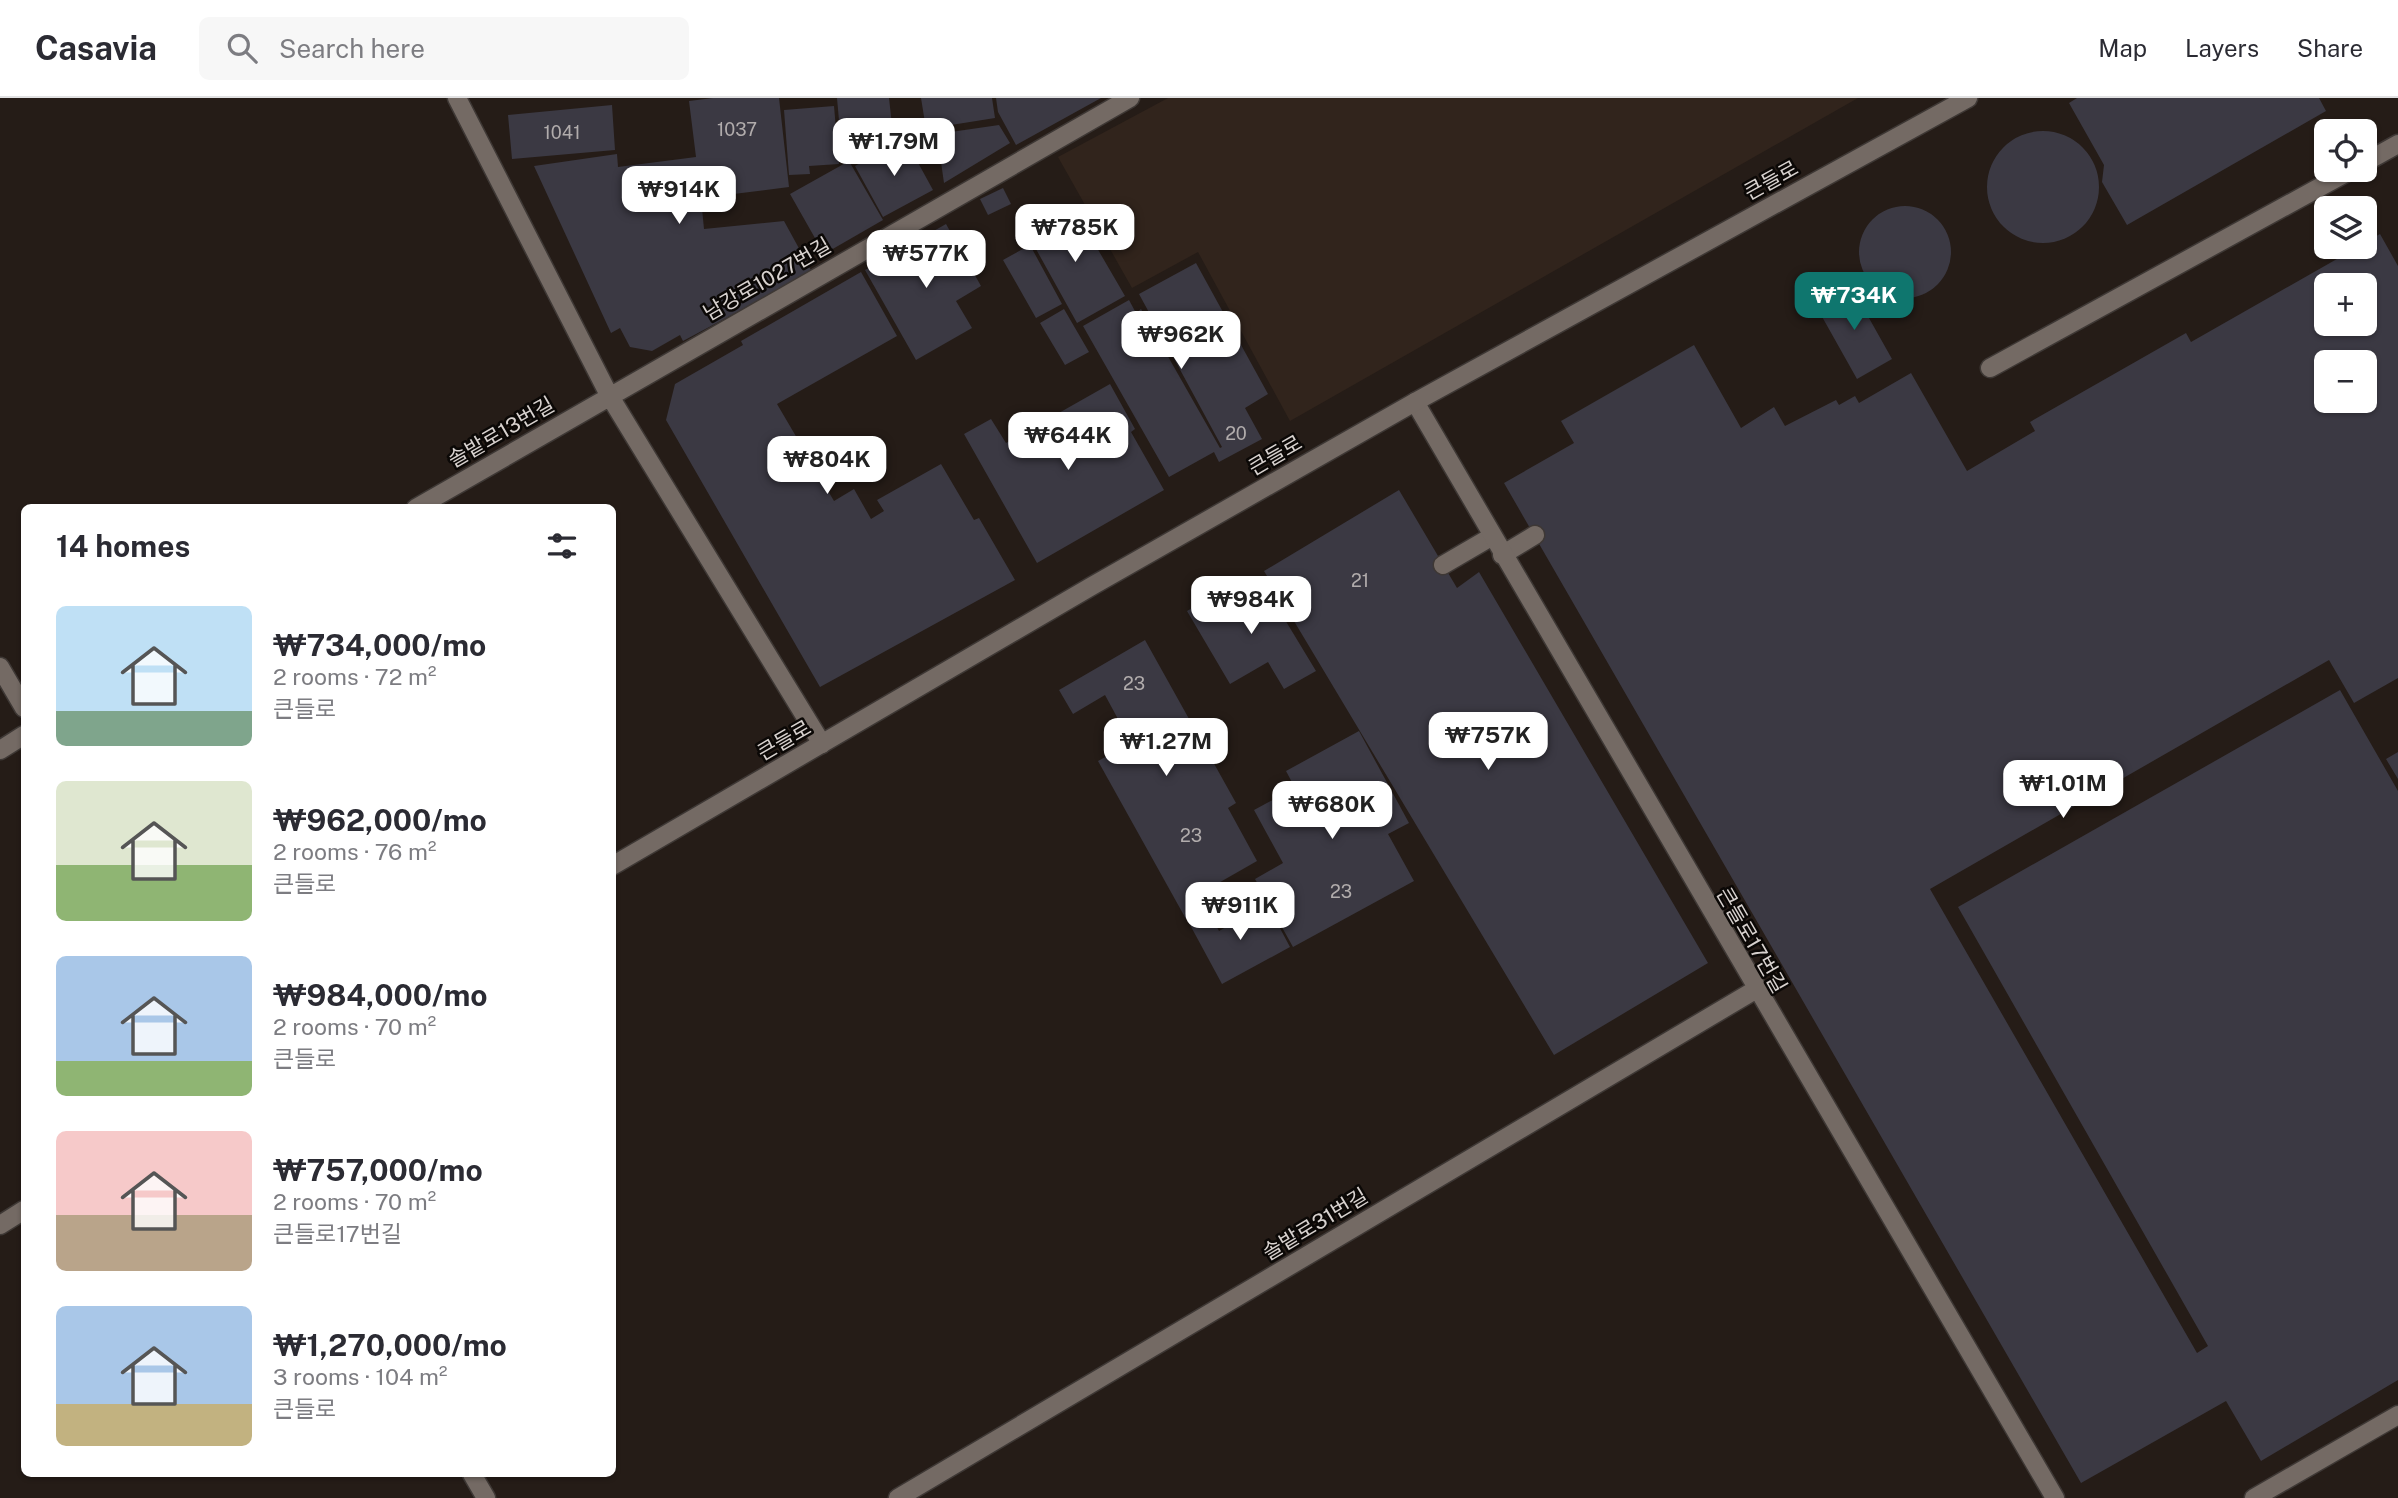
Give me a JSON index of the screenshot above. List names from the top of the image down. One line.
{"streets":{"street":["큰들로","남강로1027번길","솔밭로13번길","큰들로17번길","솔밭로31번길"]},"crossings":[["큰들로","큰들로17번길"],["남강로1027번길","솔밭로13번길"],["큰들로17번길","솔밭로31번길"]],"house_numbers":["1037","1041","20","21","23","23","23"],"page":{"header":"Casavia","search":"Search here","nav":["Map","Layers","Share"],"price":["₩1.79M","₩914K","₩785K","₩577K","₩734K","₩962K","₩644K","₩804K","₩984K","₩757K","₩1.27M","₩1.01M","₩680K","₩911K"],"map_buttons":["+","−"],"heading":"14 homes","list":[{"name":"₩734,000/mo","note":"2 rooms · 72 m² · 큰들로"},{"name":"₩962,000/mo","note":"2 rooms · 76 m² · 큰들로"},{"name":"₩984,000/mo","note":"2 rooms · 70 m² · 큰들로"},{"name":"₩757,000/mo","note":"2 rooms · 70 m² · 큰들로17번길"},{"name":"₩1,270,000/mo","note":"3 rooms · 104 m² · 큰들로"}]}}
